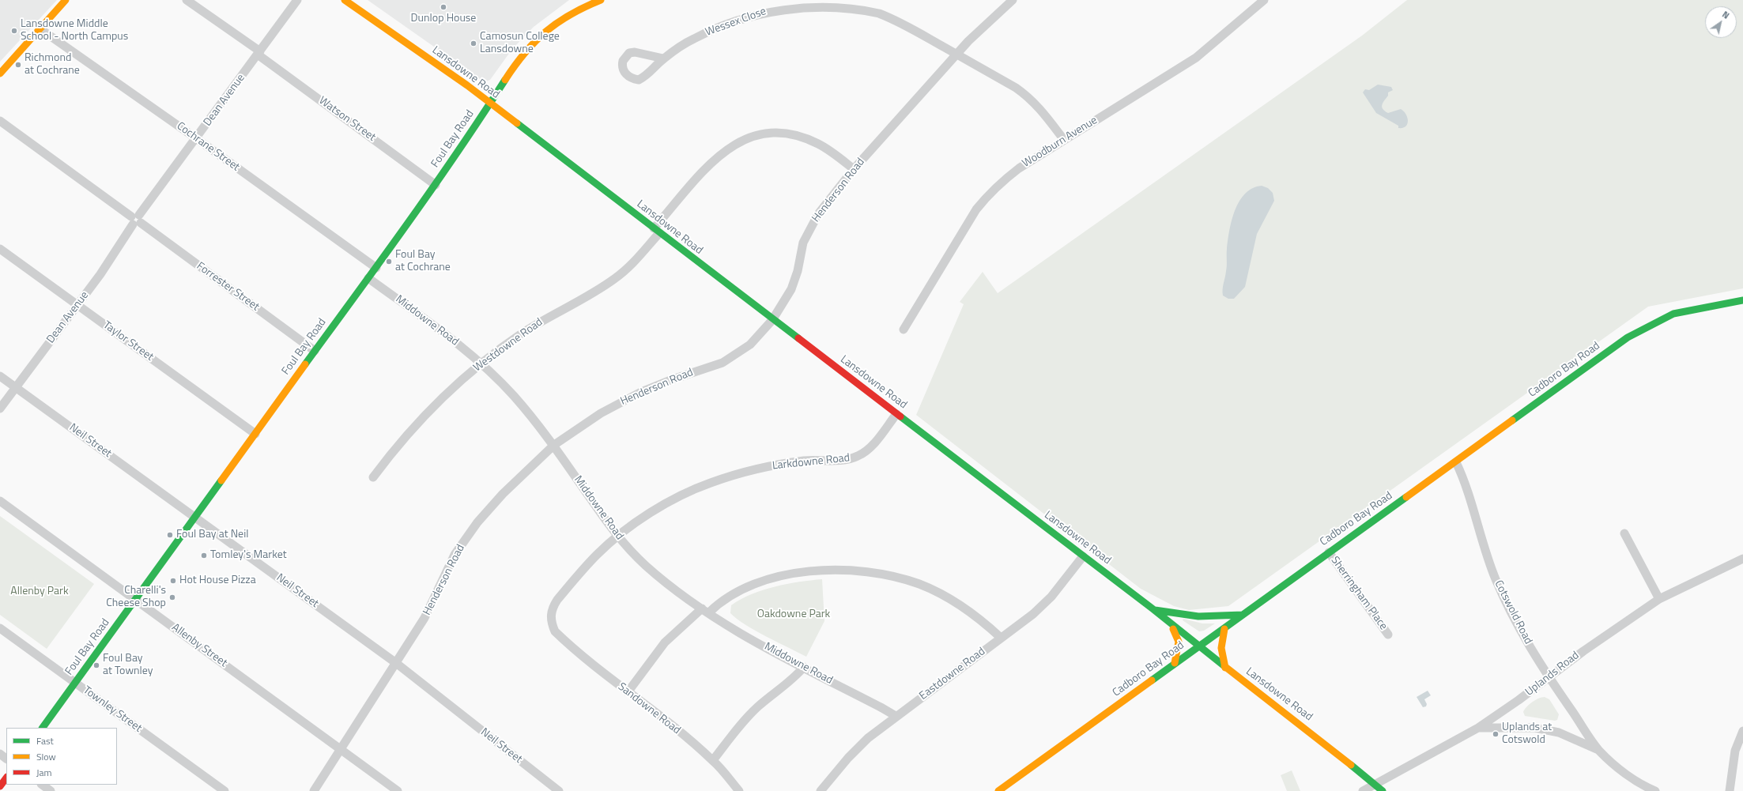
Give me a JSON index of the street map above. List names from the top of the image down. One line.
{"streets":{"main road":["Lansdowne Road","Foul Bay Road","Cadboro Bay Road"],"street":["Wessex Close","Dean Avenue","Watson Street","Woodburn Avenue","Cochrane Street","Henderson Road","Forrester Street","Middowne Road","Taylor Street","Westdowne Road","Neil Street","Larkdowne Road","Sherringham Place","Cotswold Road","Allenby Street","Eastdowne Road","Uplands Road","Sandowne Road","Townley Street"]},"crossings":[["Wessex Close","Woodburn Avenue"],["Wessex Close","Henderson Road"],["Lansdowne Road","Foul Bay Road"],["Lansdowne Road","Henderson Road"],["Lansdowne Road","Westdowne Road"],["Lansdowne Road","Cadboro Bay Road"],["Lansdowne Road","Larkdowne Road"],["Lansdowne Road","Eastdowne Road"],["Lansdowne Road","Uplands Road"],["Dean Avenue","Watson Street"],["Dean Avenue","Cochrane Street"],["Dean Avenue","Forrester Street"],["Dean Avenue","Taylor Street"],["Dean Avenue","Neil Street"],["Watson Street","Foul Bay Road"],["Foul Bay Road","Cochrane Street"],["Foul Bay Road","Forrester Street"],["Foul Bay Road","Middowne Road"],["Foul Bay Road","Taylor Street"],["Foul Bay Road","Neil Street"],["Foul Bay Road","Allenby Street"],["Foul Bay Road","Townley Street"],["Henderson Road","Middowne Road"],["Henderson Road","Westdowne Road"],["Henderson Road","Neil Street"],["Henderson Road","Allenby Street"],["Middowne Road","Westdowne Road"],["Middowne Road","Larkdowne Road"],["Middowne Road","Eastdowne Road"],["Cadboro Bay Road","Sherringham Place"],["Cadboro Bay Road","Cotswold Road"],["Larkdowne Road","Sandowne Road"],["Cotswold Road","Uplands Road"]],"parks":["Allenby Park","Oakdowne Park"],"places":["Dunlop House","Lansdowne Middle School - North Campus","Camosun College Lansdowne","Richmond at Cochrane","Foul Bay at Cochrane","Foul Bay at Neil","Tomley's Market","Hot House Pizza","Charelli's Cheese Shop","Foul Bay at Townley","Uplands at Cotswold"],"legend":["Fast","Slow","Jam"],"north":"top right"}
